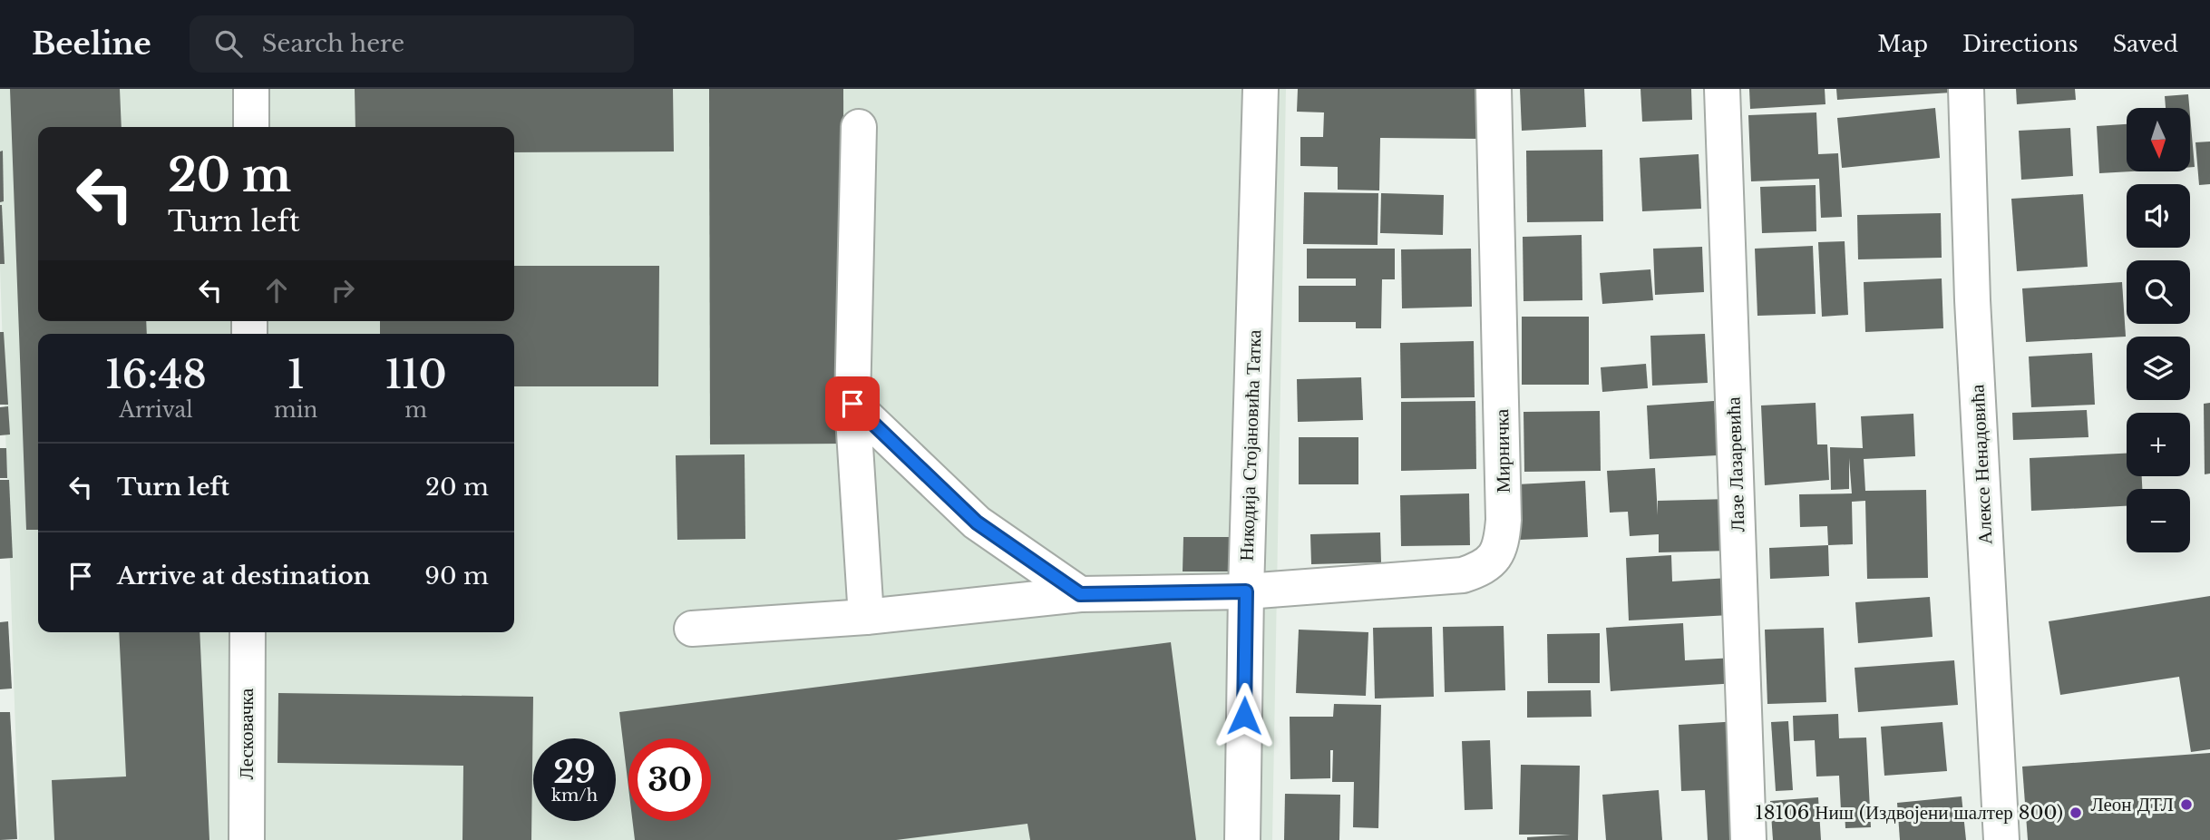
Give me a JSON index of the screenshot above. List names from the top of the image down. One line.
{"streets":{"street":["Никодија Стојановића Татка","Мирничка","Лазе Лазаревића","Алексе Ненадовића","Лесковачка"]},"crossings":[["Никодија Стојановића Татка","Мирничка"]],"places":["Леон ДТЛ","18106 Ниш (Издвојени шалтер 800)"],"north":"bottom","page":{"header":"Beeline","search":"Search here","nav":["Map","Directions","Saved"],"map_buttons":["+","−"],"turn":["20 m","Turn left"],"eta":["16:48","Arrival","1","min","110","m"],"list":[{"name":"Turn left","value":"20 m"},{"name":"Arrive at destination","value":"90 m"}],"speed":"29 km/h","limit":"30"}}
